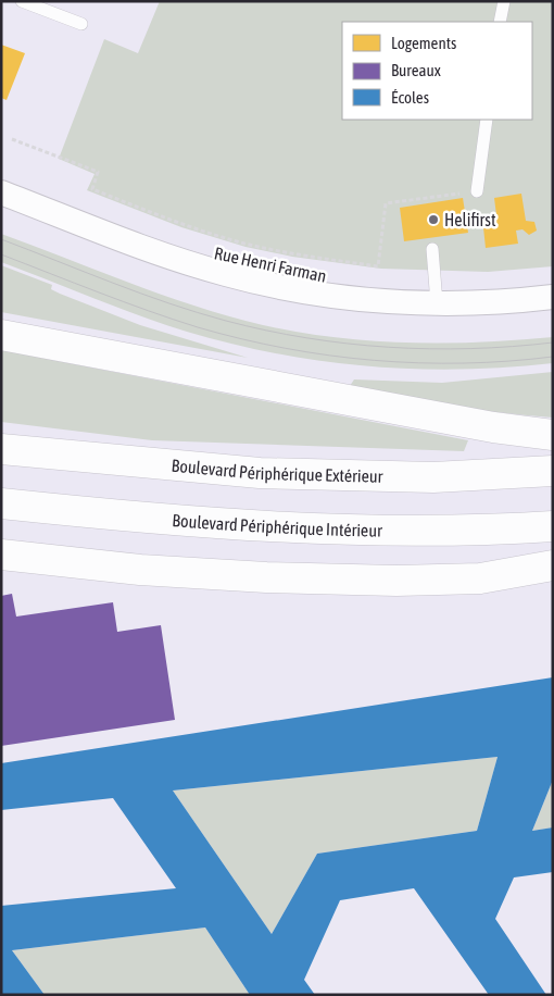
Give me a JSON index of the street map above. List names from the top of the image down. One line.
{"streets":{"highway":["Boulevard Périphérique Extérieur","Boulevard Périphérique Intérieur"],"street":["Rue Henri Farman"]},"places":["Helifirst"],"legend":["Logements","Bureaux","Écoles"]}
